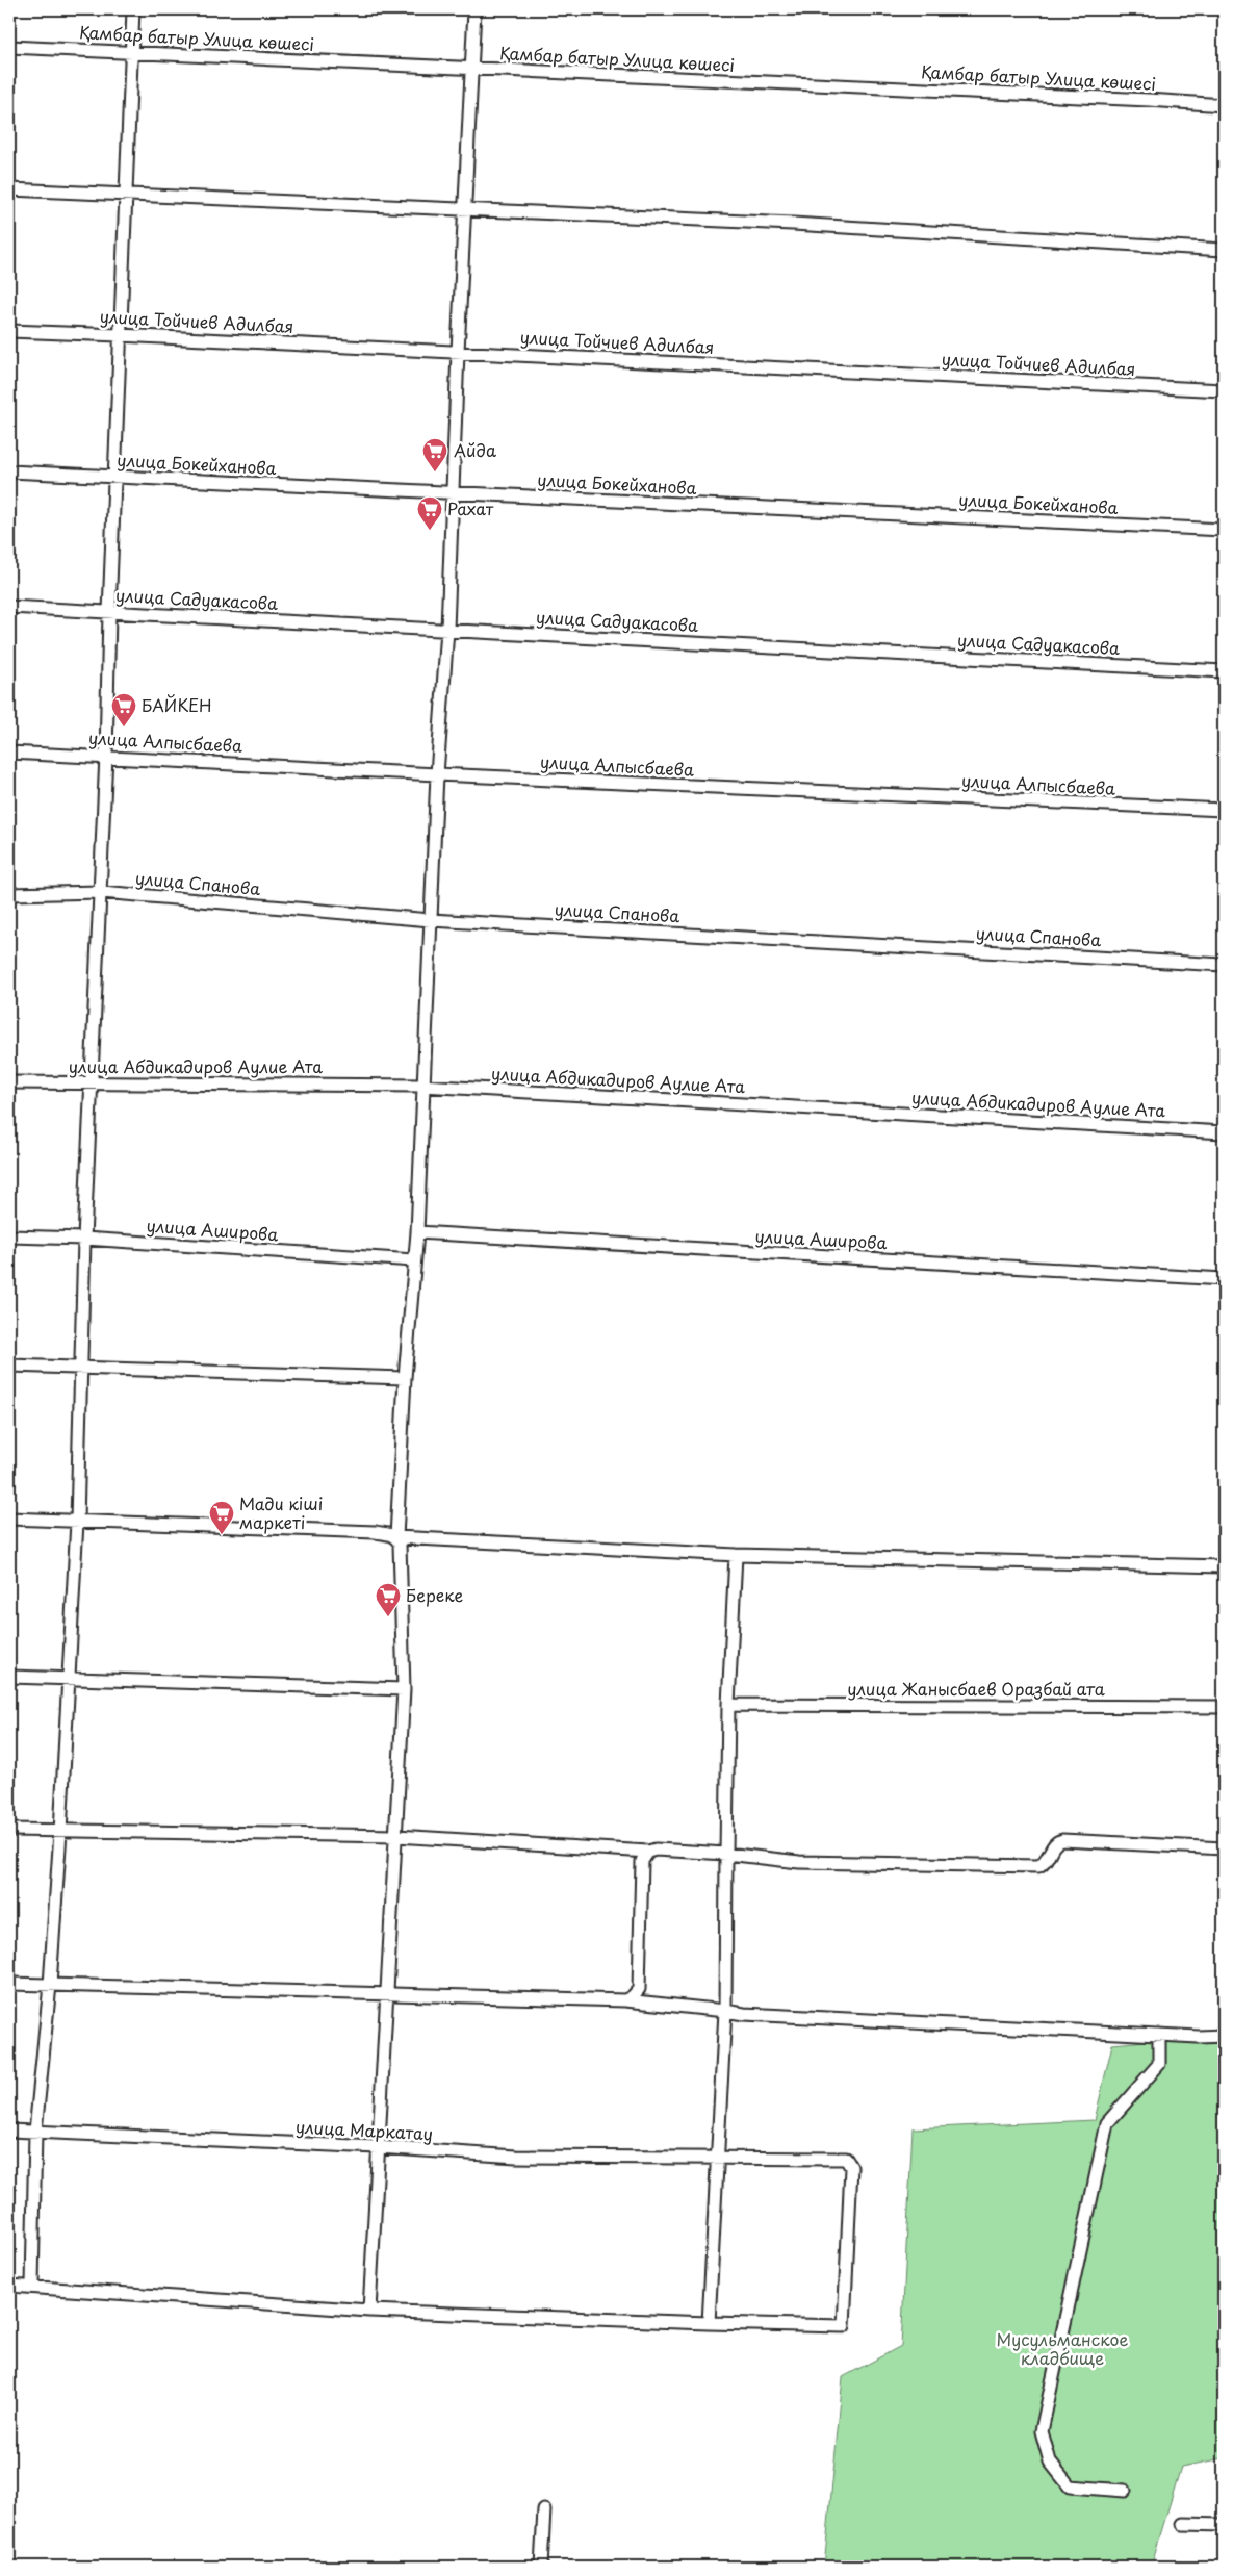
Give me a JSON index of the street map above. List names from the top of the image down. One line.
{"streets":{"street":["Қамбар батыр Улица көшесі","улица Тойчиев Адилбая","улица Бокейханова","улица Садуакасова","улица Алпысбаева","улица Спанова","улица Абдикадиров Аулие Ата","улица Аширова","улица Жанысбаев Оразбай ата","улица Маркатау"]},"parks":["Мусульманское кладбище"],"places":{"supermarket":["Айда","Рахат","БАЙКЕН","Мади кіші маркеті","Береке"]}}
